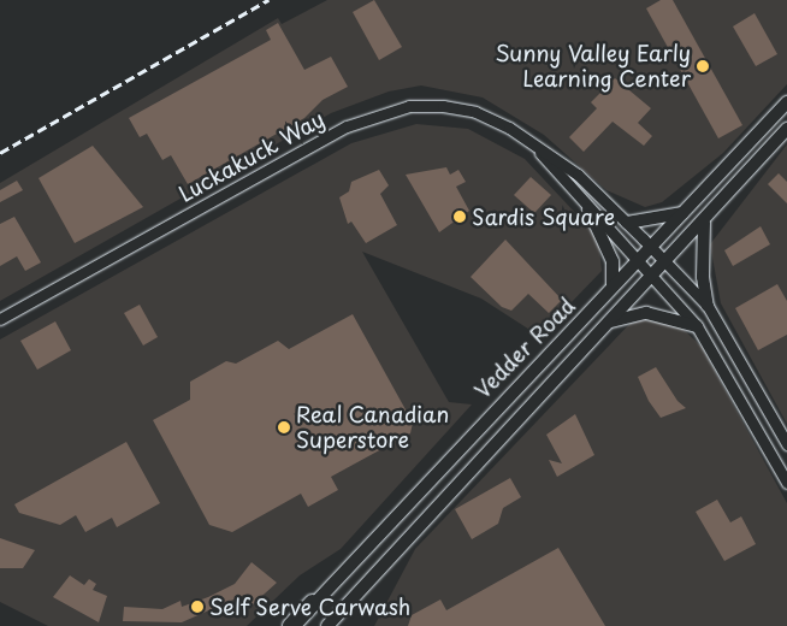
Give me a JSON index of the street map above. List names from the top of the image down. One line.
{"streets":{"main road":["Vedder Road"],"street":["Luckakuck Way"]},"crossings":[["Luckakuck Way","Vedder Road"]],"places":["Sunny Valley Early Learning Center","Sardis Square","Real Canadian Superstore","Self Serve Carwash"]}
